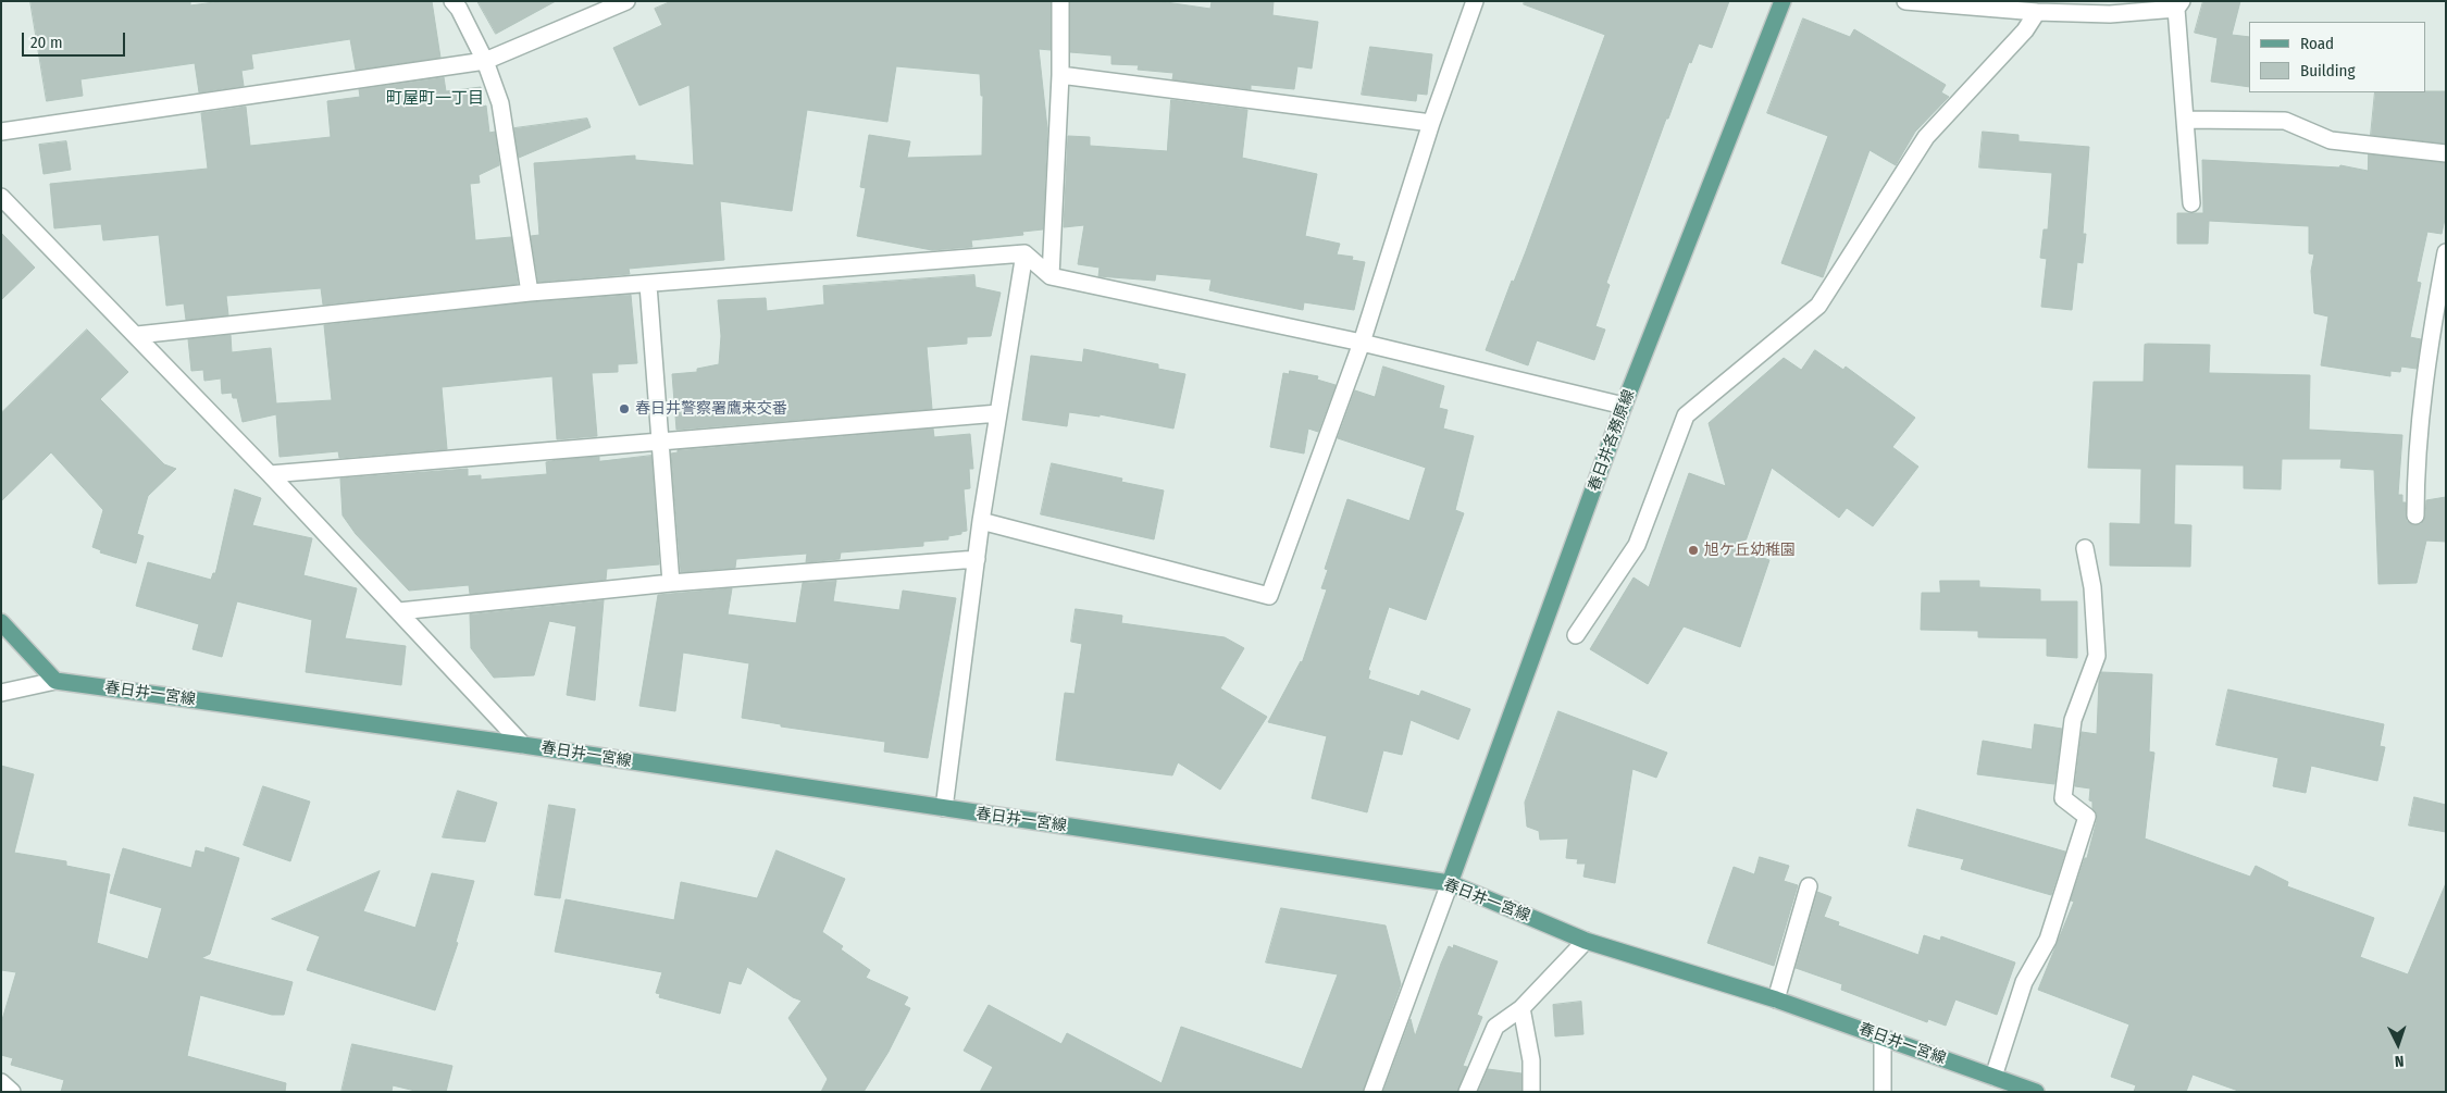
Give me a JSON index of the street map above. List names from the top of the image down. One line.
{"streets":{"main road":["春日井各務原線","春日井一宮線"]},"crossings":[["春日井各務原線","春日井一宮線"]],"districts":["町屋町一丁目"],"places":["春日井警察署鷹来交番","旭ケ丘幼稚園"],"legend":["Road","Building"],"scale_bar":"20 m","north":"bottom"}
